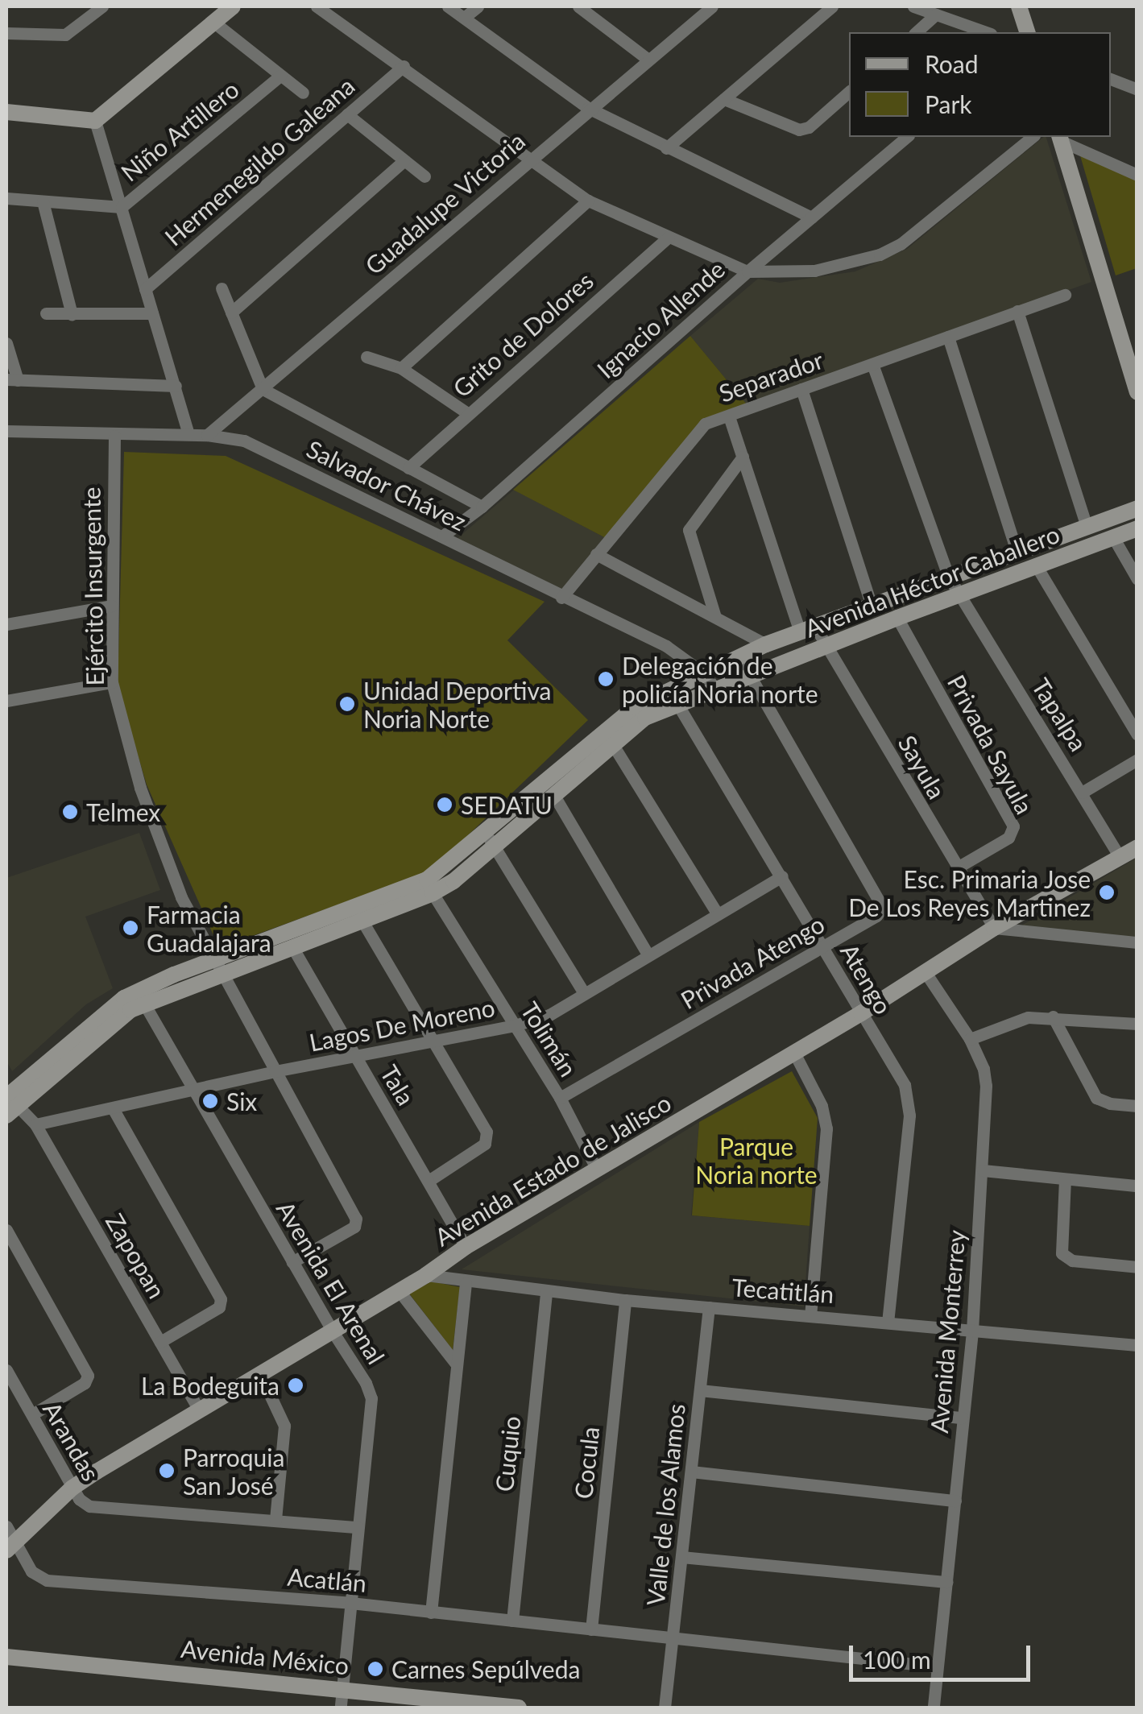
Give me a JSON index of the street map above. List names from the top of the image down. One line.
{"streets":{"main road":["Avenida Héctor Caballero","Avenida Estado de Jalisco","Avenida México"],"street":["Niño Artillero","Hermenegildo Galeana","Guadalupe Victoria","Ignacio Allende","Grito de Dolores","Separador","Salvador Chávez","Ejército Insurgente","Tapalpa","Privada Sayula","Sayula","Privada Atengo","Atengo","Lagos De Moreno","Tolimán","Tala","Zapopan","Avenida El Arenal","Tecatitlán","Avenida Monterrey","Arandas","Cuquio","Cocula","Valle de los Alamos","Acatlán"]},"crossings":[["Guadalupe Victoria","Salvador Chávez"],["Ignacio Allende","Salvador Chávez"],["Separador","Salvador Chávez"],["Separador","Tapalpa"],["Separador","Sayula"],["Salvador Chávez","Avenida Héctor Caballero"],["Salvador Chávez","Ejército Insurgente"],["Avenida Héctor Caballero","Ejército Insurgente"],["Avenida Héctor Caballero","Tapalpa"],["Avenida Héctor Caballero","Privada Sayula"],["Avenida Héctor Caballero","Sayula"],["Avenida Héctor Caballero","Privada Atengo"],["Avenida Héctor Caballero","Atengo"],["Avenida Héctor Caballero","Tolimán"],["Avenida Héctor Caballero","Tala"],["Avenida Héctor Caballero","Avenida El Arenal"],["Ejército Insurgente","Lagos De Moreno"],["Ejército Insurgente","Avenida El Arenal"],["Tapalpa","Avenida Estado de Jalisco"],["Privada Sayula","Sayula"],["Sayula","Avenida Estado de Jalisco"],["Privada Atengo","Atengo"],["Privada Atengo","Tolimán"],["Atengo","Lagos De Moreno"],["Atengo","Avenida Estado de Jalisco"],["Atengo","Tecatitlán"],["Lagos De Moreno","Tolimán"],["Lagos De Moreno","Tala"],["Lagos De Moreno","Zapopan"],["Lagos De Moreno","Avenida El Arenal"],["Tolimán","Avenida Estado de Jalisco"],["Tala","Avenida Estado de Jalisco"],["Avenida Estado de Jalisco","Zapopan"],["Avenida Estado de Jalisco","Avenida El Arenal"],["Avenida Estado de Jalisco","Tecatitlán"],["Avenida Estado de Jalisco","Avenida Monterrey"],["Avenida Estado de Jalisco","Arandas"],["Avenida Estado de Jalisco","Acatlán"],["Avenida El Arenal","Arandas"],["Avenida El Arenal","Acatlán"],["Avenida El Arenal","Avenida México"],["Tecatitlán","Avenida Monterrey"],["Tecatitlán","Cuquio"],["Tecatitlán","Cocula"],["Tecatitlán","Valle de los Alamos"],["Avenida Monterrey","Acatlán"],["Cuquio","Acatlán"],["Cocula","Acatlán"],["Valle de los Alamos","Acatlán"]],"parks":["Parque Noria norte"],"places":["Delegación de policía Noria norte","Unidad Deportiva Noria Norte","SEDATU","Telmex","Esc. Primaria Jose De Los Reyes Martinez","Farmacia Guadalajara","Six","La Bodeguita","Parroquia San José","Carnes Sepúlveda"],"legend":["Road","Park"],"scale_bar":"100 m"}
